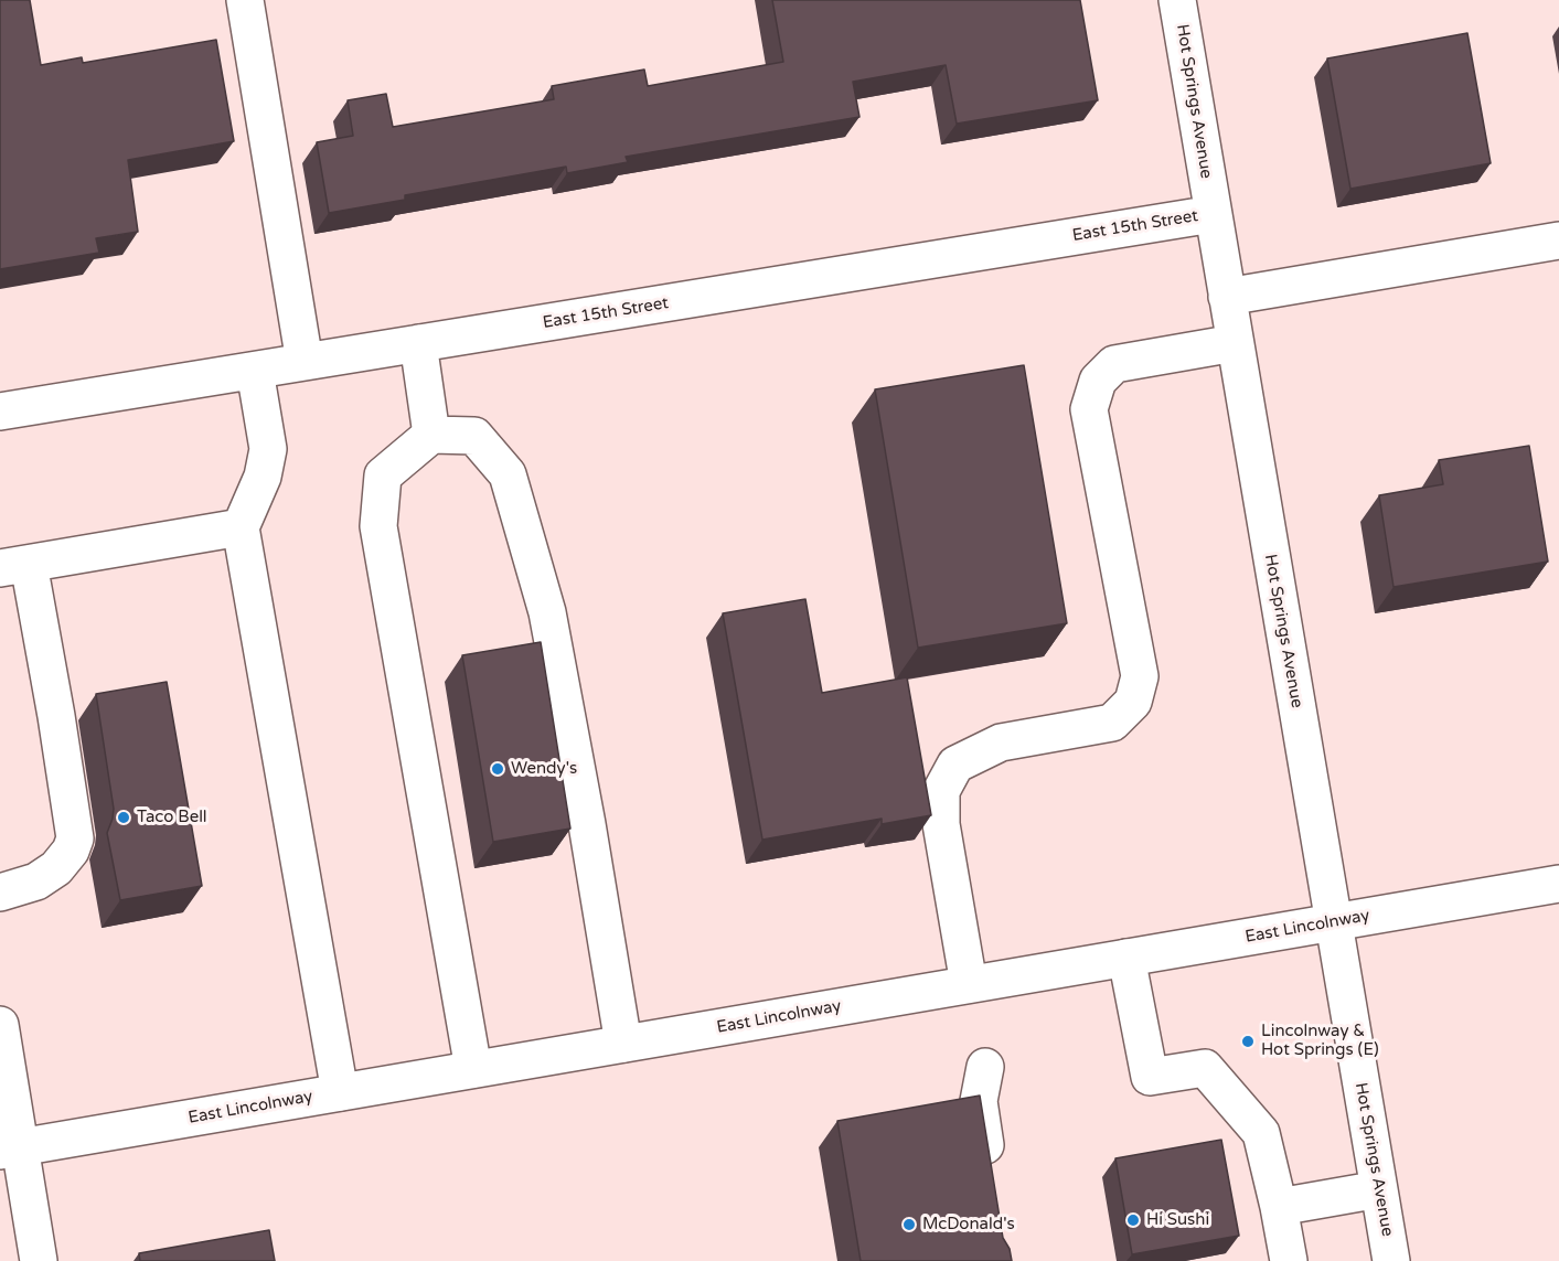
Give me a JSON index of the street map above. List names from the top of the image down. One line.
{"streets":{"street":["Hot Springs Avenue","East 15th Street","East Lincolnway"]},"crossings":[["Hot Springs Avenue","East 15th Street"],["Hot Springs Avenue","East Lincolnway"]],"places":["Wendy's","Taco Bell","Lincolnway & Hot Springs (E)","Hi Sushi","McDonald's"]}
